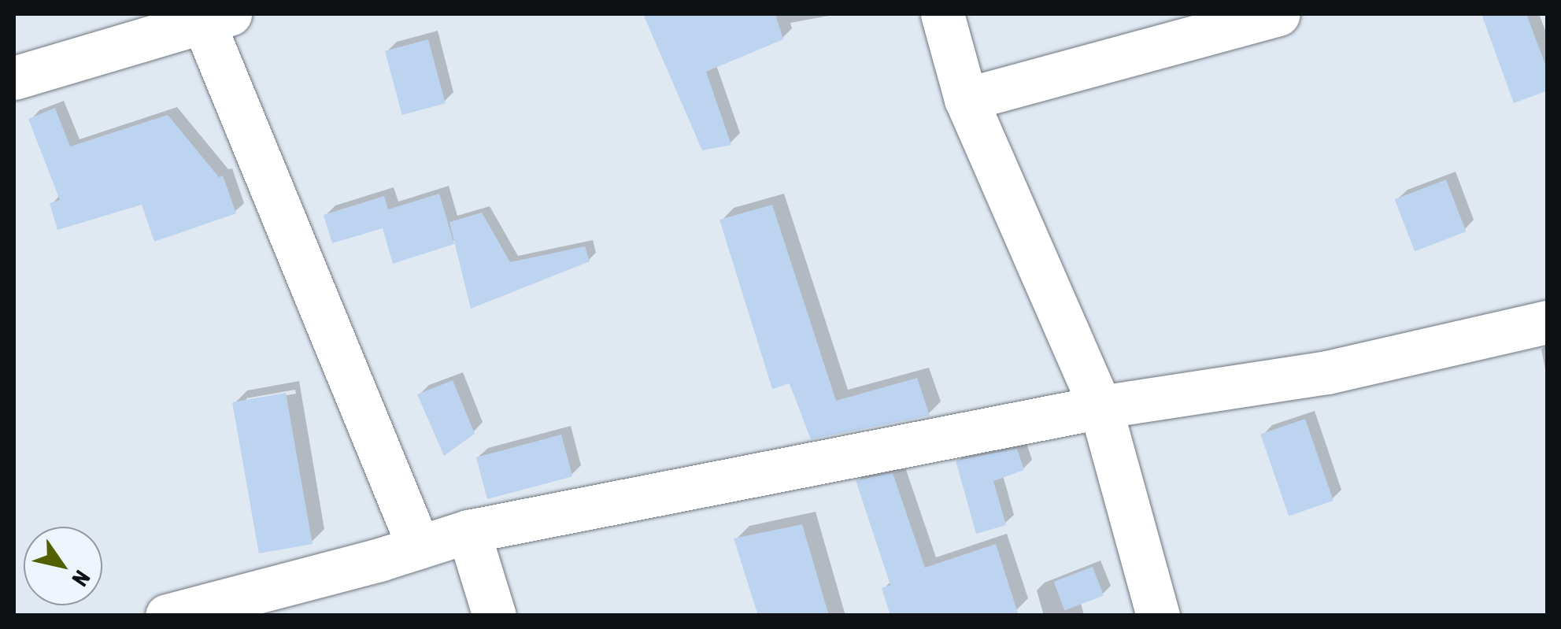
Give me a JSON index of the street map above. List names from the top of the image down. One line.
{"north":"bottom right"}
